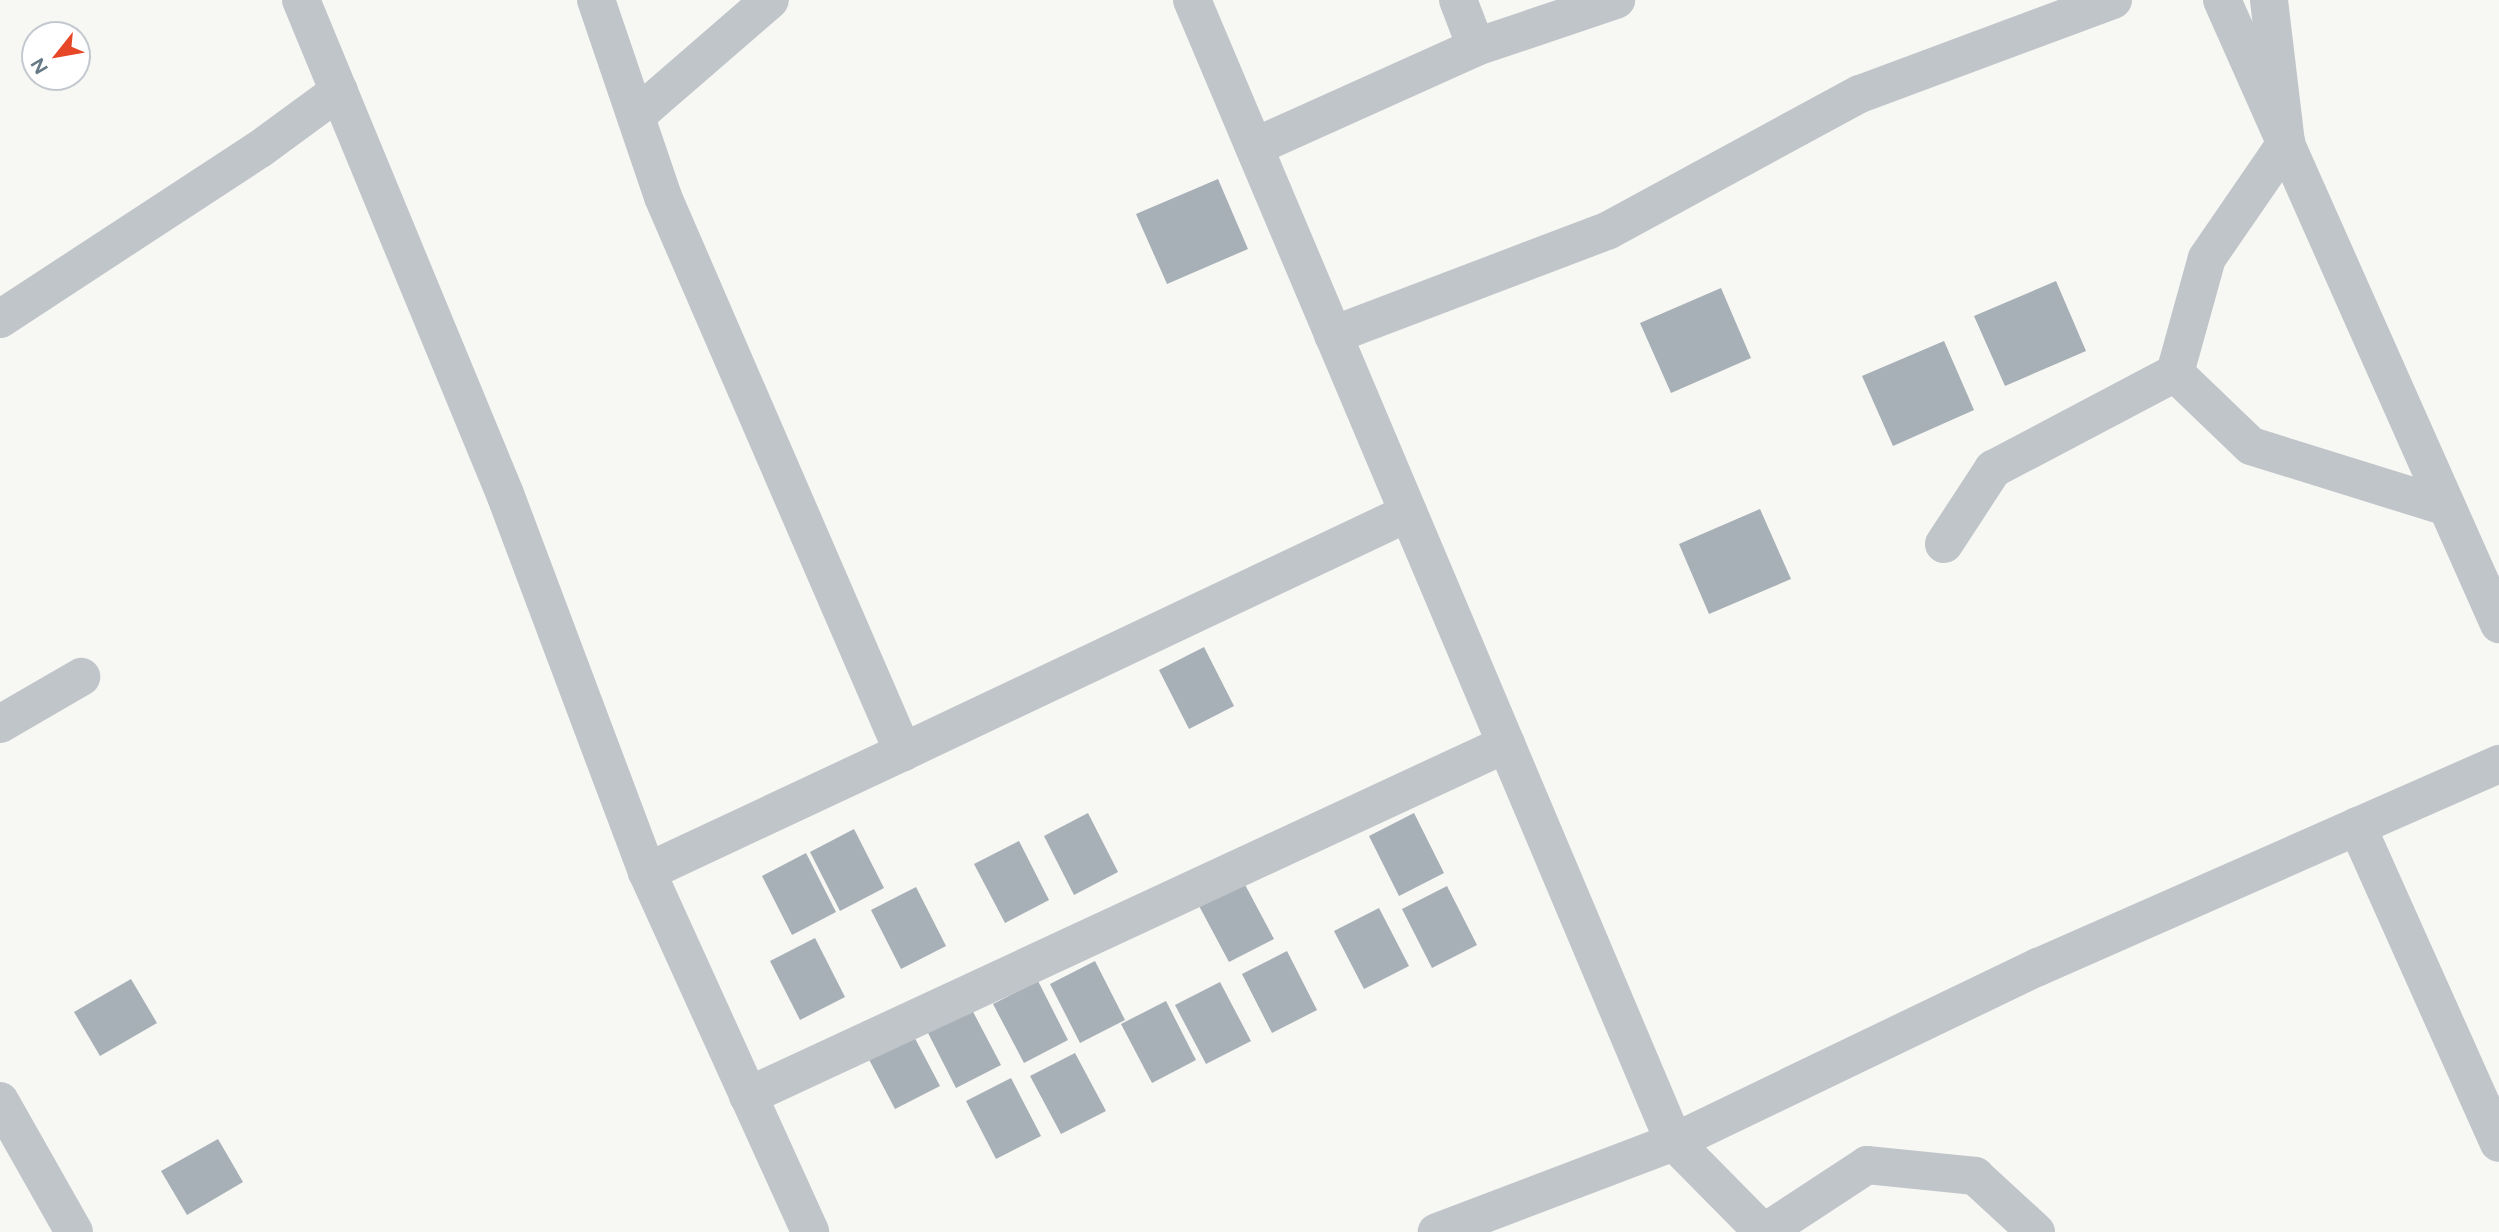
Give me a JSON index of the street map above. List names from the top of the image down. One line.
{"north":"bottom left"}
